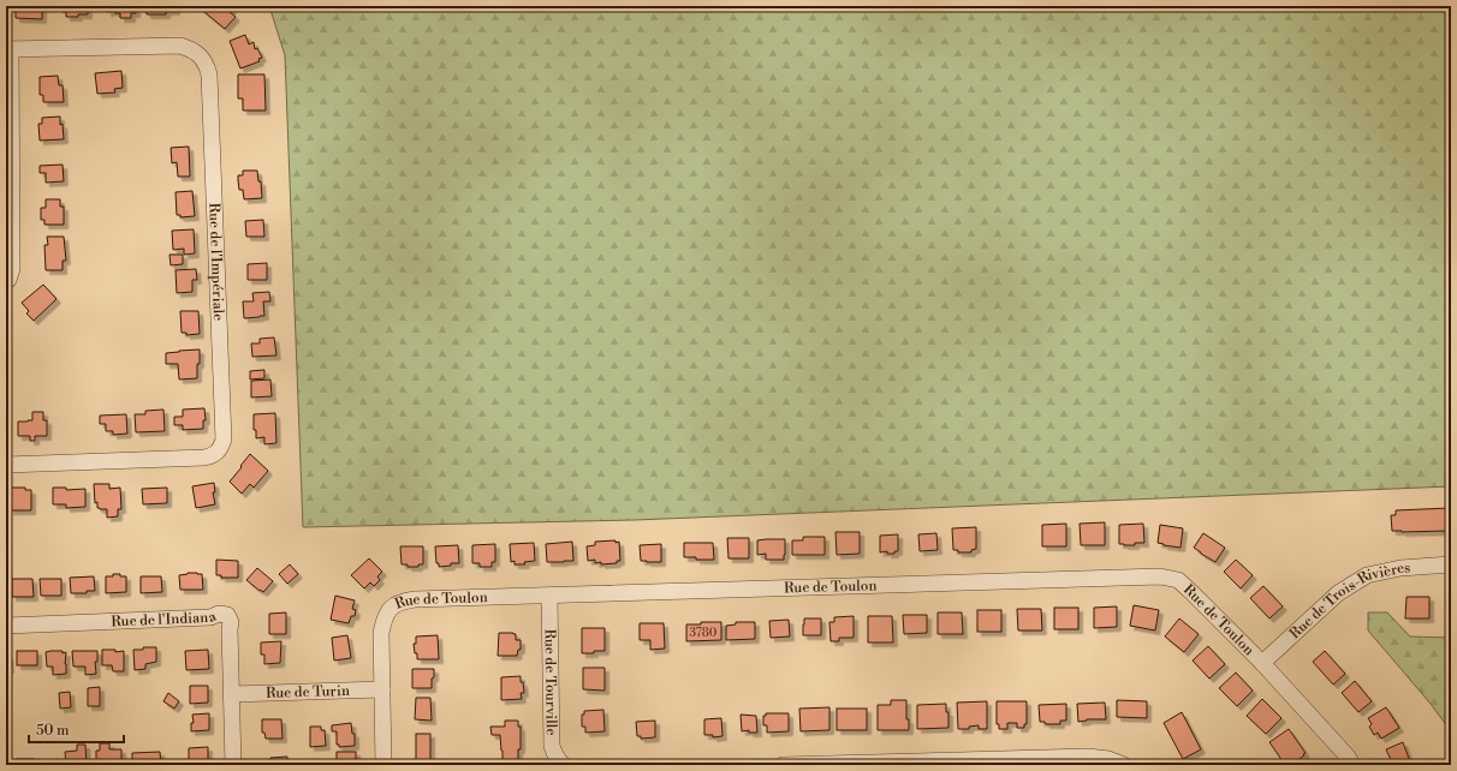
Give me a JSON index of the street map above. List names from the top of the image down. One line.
{"streets":{"street":["Rue de l'Impériale","Rue de Toulon","Rue de Trois-Rivières","Rue de l'Indiana","Rue de Tourville","Rue de Turin"]},"crossings":[["Rue de Toulon","Rue de Trois-Rivières"],["Rue de Toulon","Rue de Tourville"],["Rue de Toulon","Rue de Turin"],["Rue de l'Indiana","Rue de Turin"]],"house_numbers":["3780"],"scale_bar":"50 m"}
